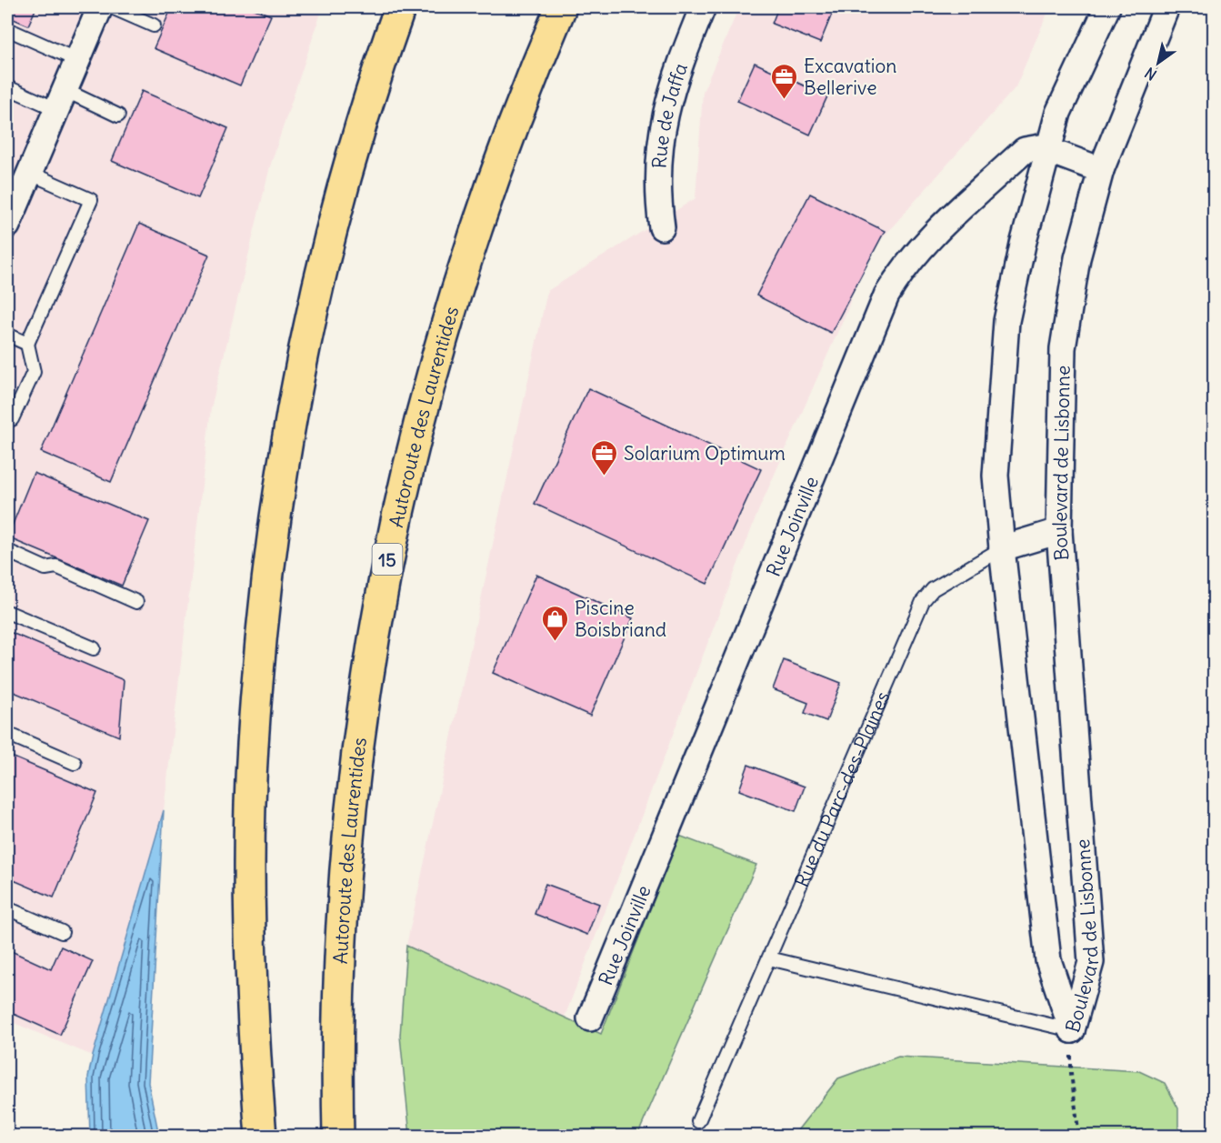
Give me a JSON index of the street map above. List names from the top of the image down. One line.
{"streets":{"highway":["Autoroute des Laurentides","15"],"street":["Rue de Jaffa","Boulevard de Lisbonne","Rue Joinville","Rue du Parc-des-Plaines"]},"crossings":[["Boulevard de Lisbonne","Rue Joinville"],["Boulevard de Lisbonne","Rue du Parc-des-Plaines"]],"places":{"office":["Excavation Bellerive","Solarium Optimum"],"shop":["Piscine Boisbriand"]},"north":"bottom left"}
